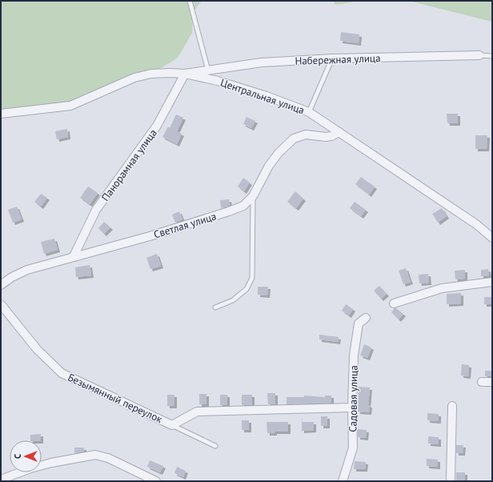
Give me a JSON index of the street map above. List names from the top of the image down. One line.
{"streets":{"street":["Набережная улица","Центральная улица","Панорамная улица","Светлая улица","Безымянный переулок","Садовая улица"]},"crossings":[["Набережная улица","Центральная улица"],["Набережная улица","Панорамная улица"],["Центральная улица","Панорамная улица"],["Центральная улица","Светлая улица"],["Панорамная улица","Светлая улица"],["Безымянный переулок","Садовая улица"]],"north":"left"}
